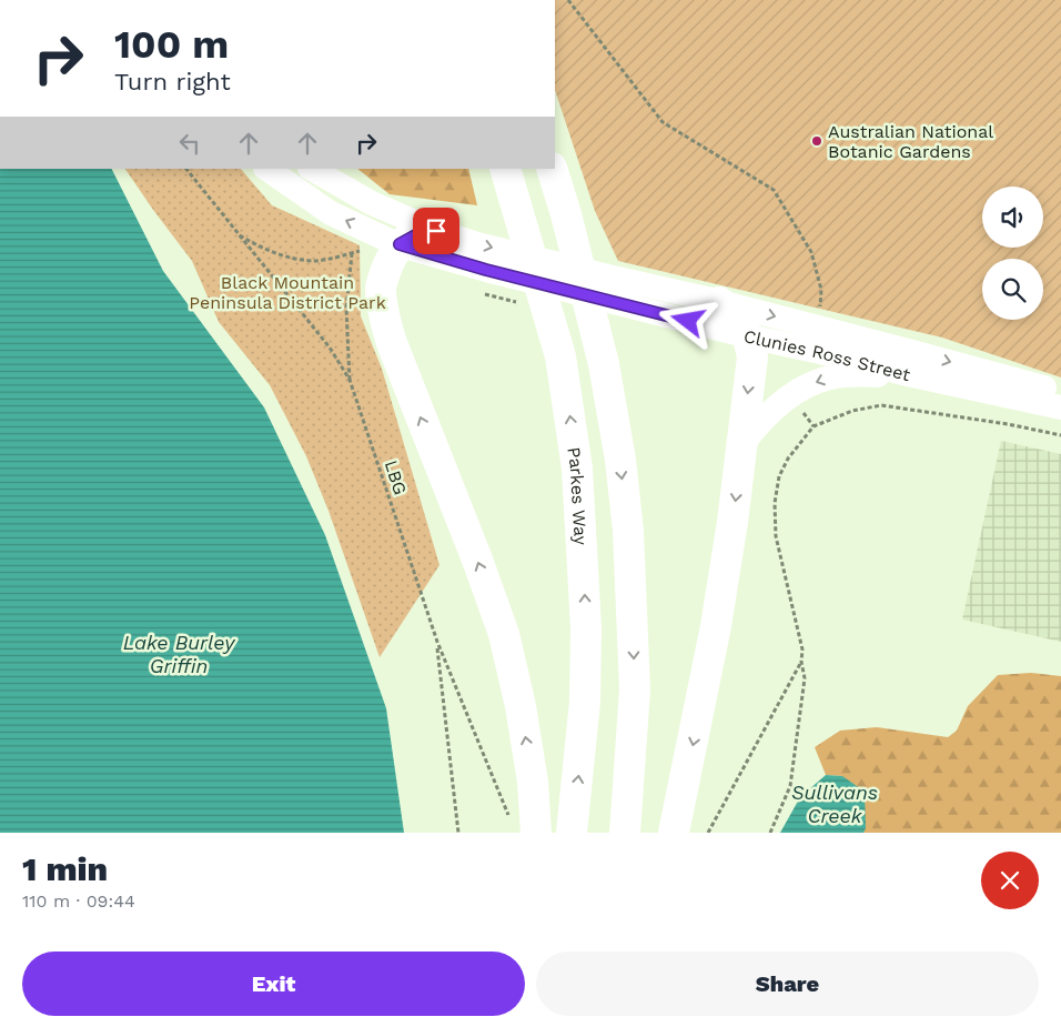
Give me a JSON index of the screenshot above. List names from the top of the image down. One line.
{"streets":{"highway":["Parkes Way"],"street":["Clunies Ross Street"],"path":["LBG"]},"water":["Lake Burley Griffin","Sullivans Creek"],"parks":["Black Mountain Peninsula District Park"],"places":["Australian National Botanic Gardens"],"page":{"turn":["100 m","Turn right"],"heading":["1 min","110 m · 09:44"],"buttons":["Exit","Share"]}}
